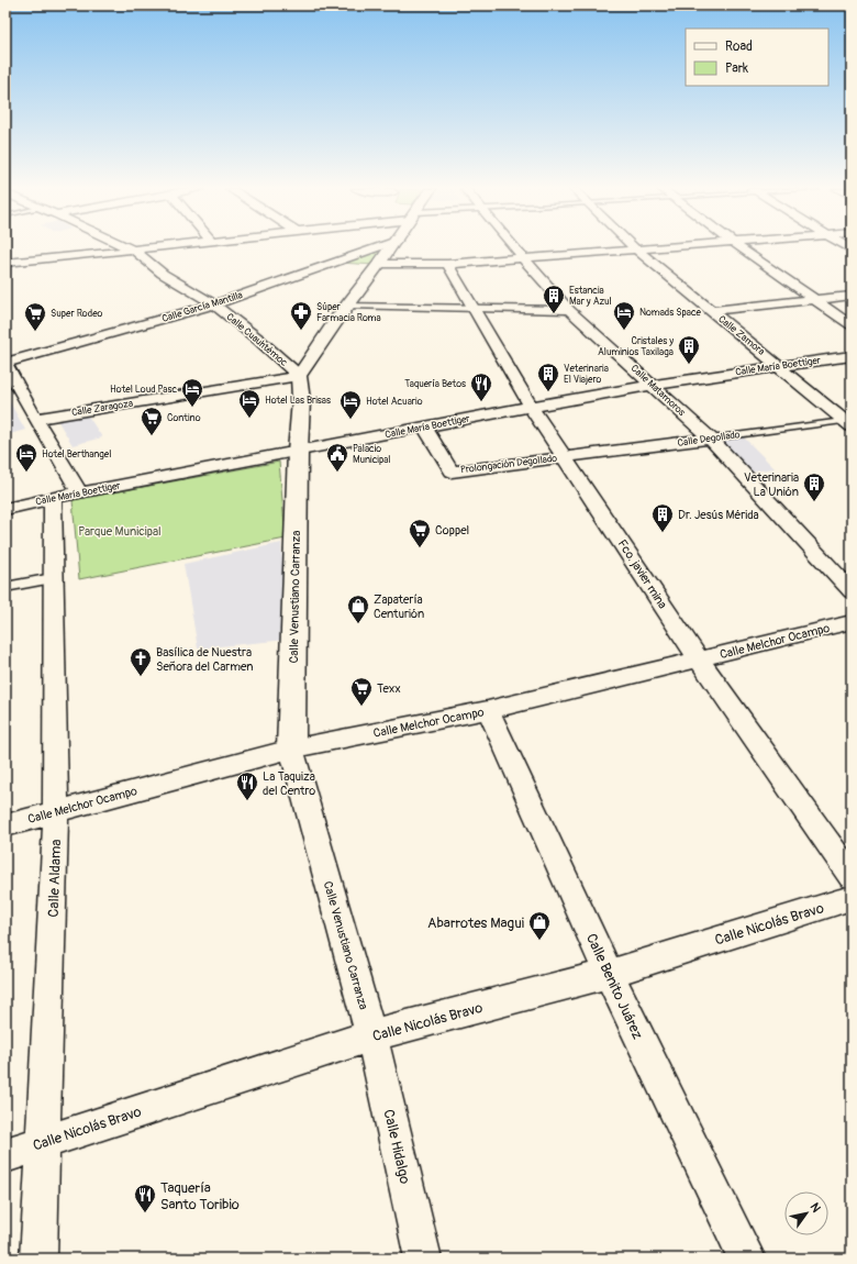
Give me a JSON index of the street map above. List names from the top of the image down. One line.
{"streets":{"street":["Calle García Mantilla","Calle Zamora","Calle Cuauhtémoc","Calle María Boettiger","Calle Matamoros","Calle Zaragoza","Calle Degollado","Prolongación Degollado","Fco. javier mina","Calle Venustiano Carranza","Calle Melchor Ocampo","Calle Aldama","Calle Nicolás Bravo","Calle Benito Juárez","Calle Hidalgo"]},"crossings":[["Calle García Mantilla","Calle Cuauhtémoc"],["Calle Zamora","Calle María Boettiger"],["Calle Zamora","Calle Degollado"],["Calle Cuauhtémoc","Calle Zaragoza"],["Calle Cuauhtémoc","Calle Venustiano Carranza"],["Calle María Boettiger","Calle Matamoros"],["Calle María Boettiger","Prolongación Degollado"],["Calle María Boettiger","Fco. javier mina"],["Calle María Boettiger","Calle Venustiano Carranza"],["Calle María Boettiger","Calle Aldama"],["Calle Matamoros","Calle Degollado"],["Calle Zaragoza","Calle Venustiano Carranza"],["Calle Degollado","Prolongación Degollado"],["Calle Degollado","Fco. javier mina"],["Prolongación Degollado","Fco. javier mina"],["Fco. javier mina","Calle Melchor Ocampo"],["Calle Venustiano Carranza","Calle Melchor Ocampo"],["Calle Venustiano Carranza","Calle Nicolás Bravo"],["Calle Venustiano Carranza","Calle Hidalgo"],["Calle Melchor Ocampo","Calle Aldama"],["Calle Melchor Ocampo","Calle Benito Juárez"],["Calle Aldama","Calle Nicolás Bravo"],["Calle Nicolás Bravo","Calle Benito Juárez"],["Calle Nicolás Bravo","Calle Hidalgo"]],"parks":["Parque Municipal"],"places":{"building":["Estancia Mar y Azul","Cristales y Aluminios Taxilaga","Veterinaria El Viajero","Veterinaria La Unión","Dr. Jesús Mérida"],"pharmacy":["Súper Farmacia Roma"],"hotel":["Nomads Space","Hotel Loud Pasc","Hotel Las Brisas","Hotel Acuario","Hotel Berthangel"],"supermarket":["Super Rodeo","Contino","Coppel","Texx"],"restaurant":["Taquería Betos","La Taquiza del Centro","Taquería Santo Toribio"],"public building":["Palacio Municipal"],"shop":["Zapatería Centurión","Abarrotes Magui"],"church":["Basílica de Nuestra Señora del Carmen"]},"legend":["Road","Park"],"north":"top right"}
